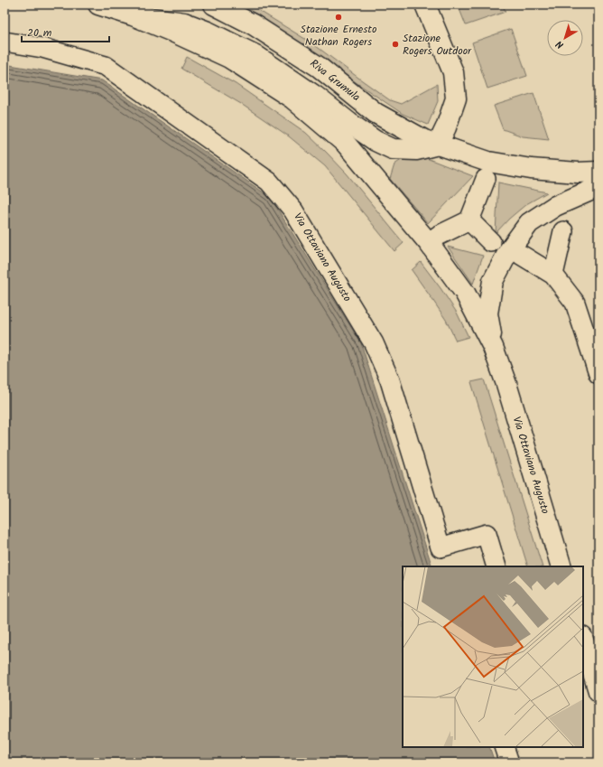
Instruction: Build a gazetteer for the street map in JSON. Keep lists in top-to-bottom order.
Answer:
{
  "streets": {
    "main road": ["Riva Grumula", "Via Ottaviano Augusto"]
  },
  "places": ["Stazione Ernesto Nathan Rogers", "Stazione Rogers Outdoor"],
  "scale_bar": "20 m",
  "north": "bottom left"
}
